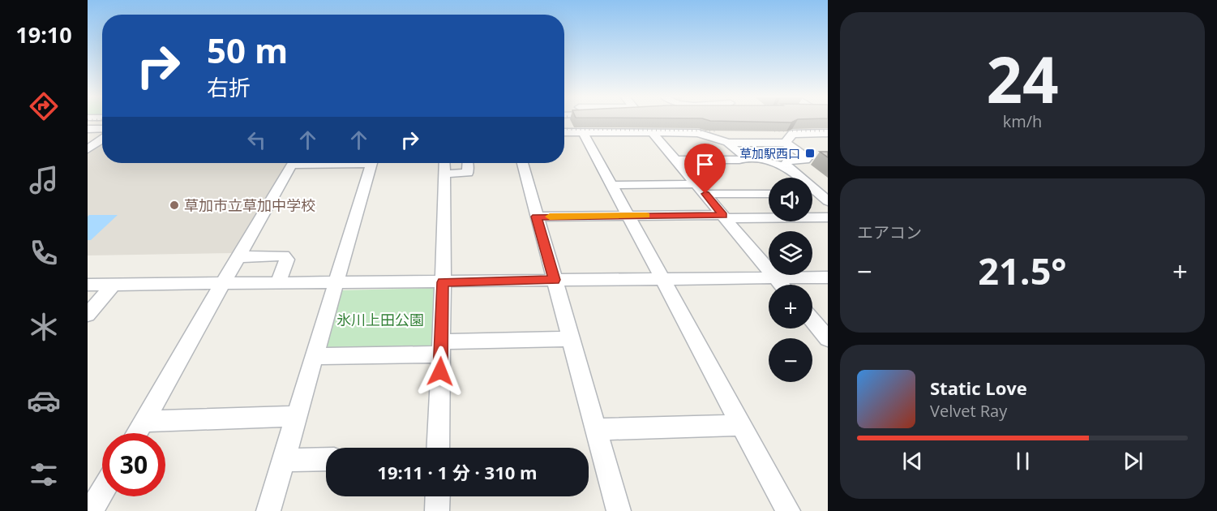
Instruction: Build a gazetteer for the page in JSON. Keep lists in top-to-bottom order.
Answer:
{
  "parks": ["氷川上田公園"],
  "places": {
    "transit": ["草加駅西口"],
    "other": ["草加市立草加中学校"]
  },
  "page": {
    "tabs": "19:10",
    "tile": [
      ["24", "km/h"],
      "エアコン"
    ],
    "turn": ["50 m", "右折"],
    "map_buttons": ["+", "−"],
    "heat": ["−", "21.5°", "+"],
    "song": ["Static Love", "Velvet Ray"],
    "limit": "30",
    "trip": "19:11 · 1 分 · 310 m"
  }
}
